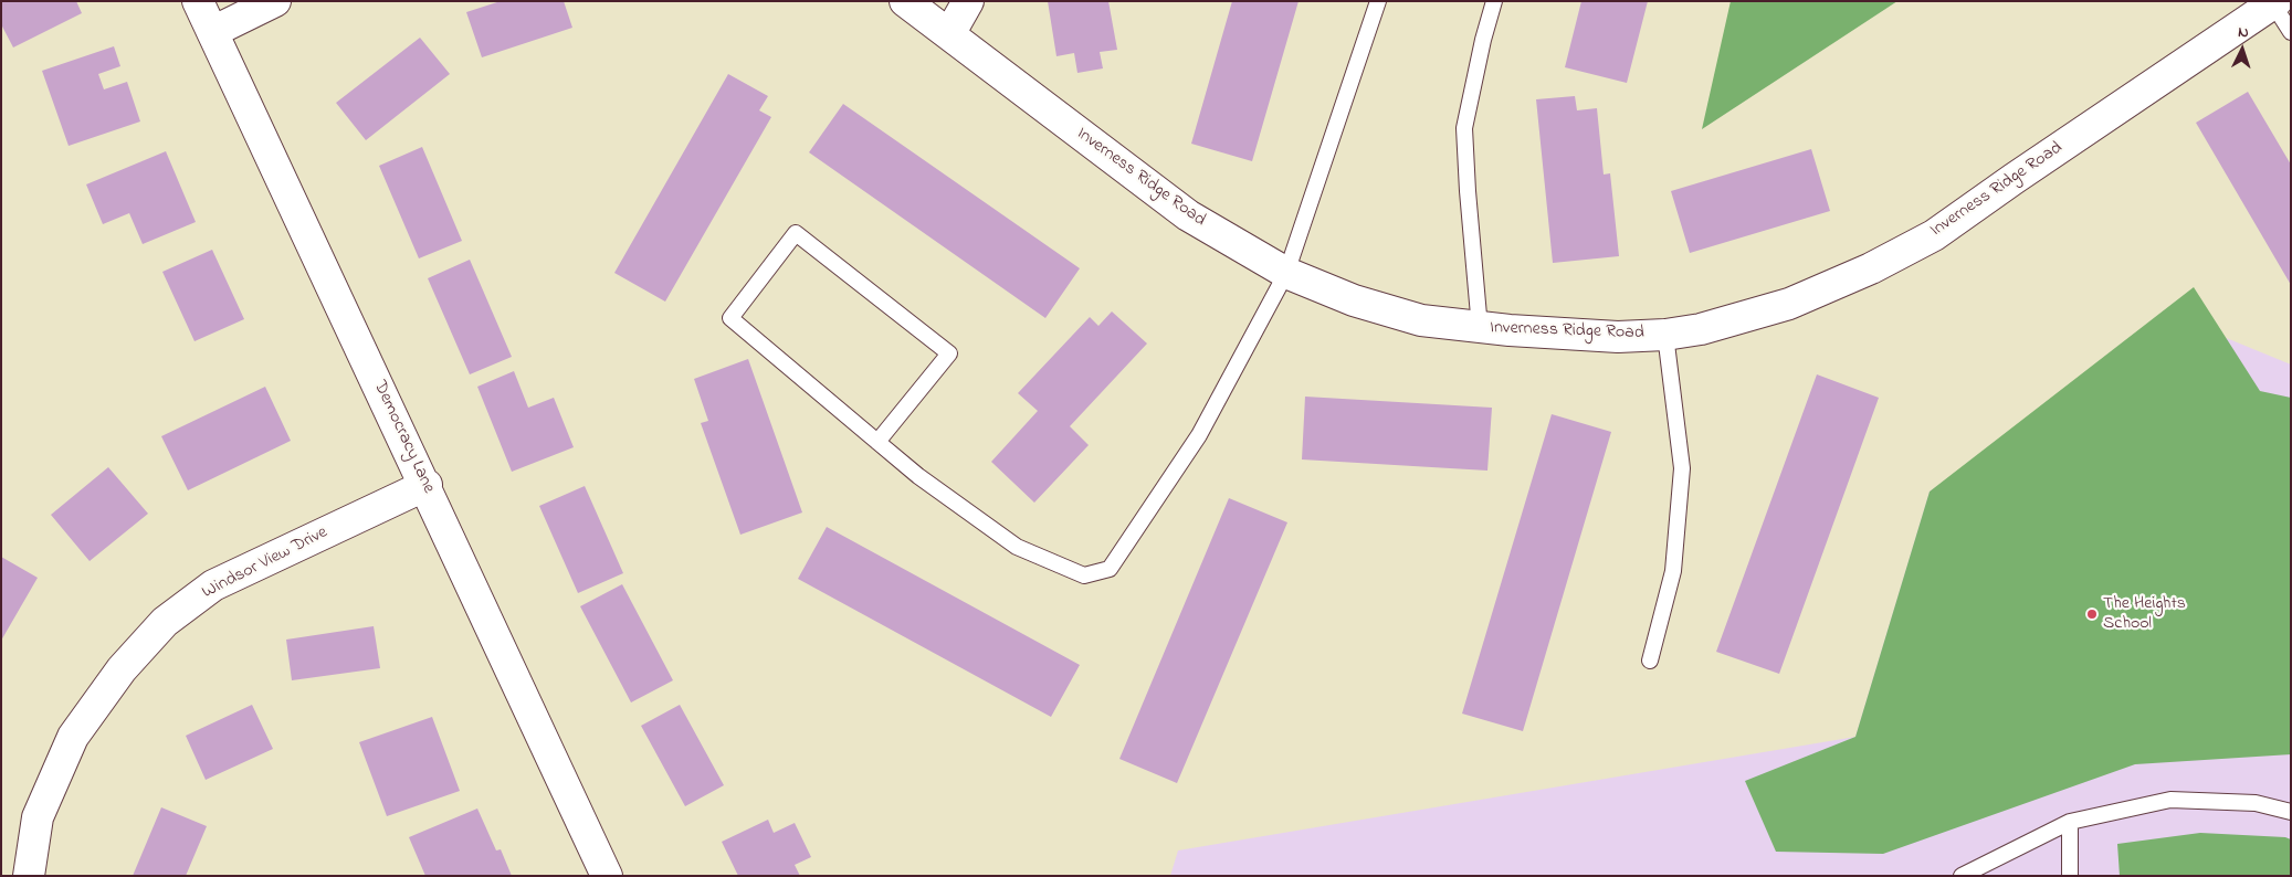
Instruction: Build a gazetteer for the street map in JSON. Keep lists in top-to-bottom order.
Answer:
{
  "streets": {
    "street": ["Inverness Ridge Road", "Democracy Lane", "Windsor View Drive"]
  },
  "crossings": [
    ["Democracy Lane", "Windsor View Drive"]
  ],
  "places": ["The Heights School"],
  "north": "top"
}
